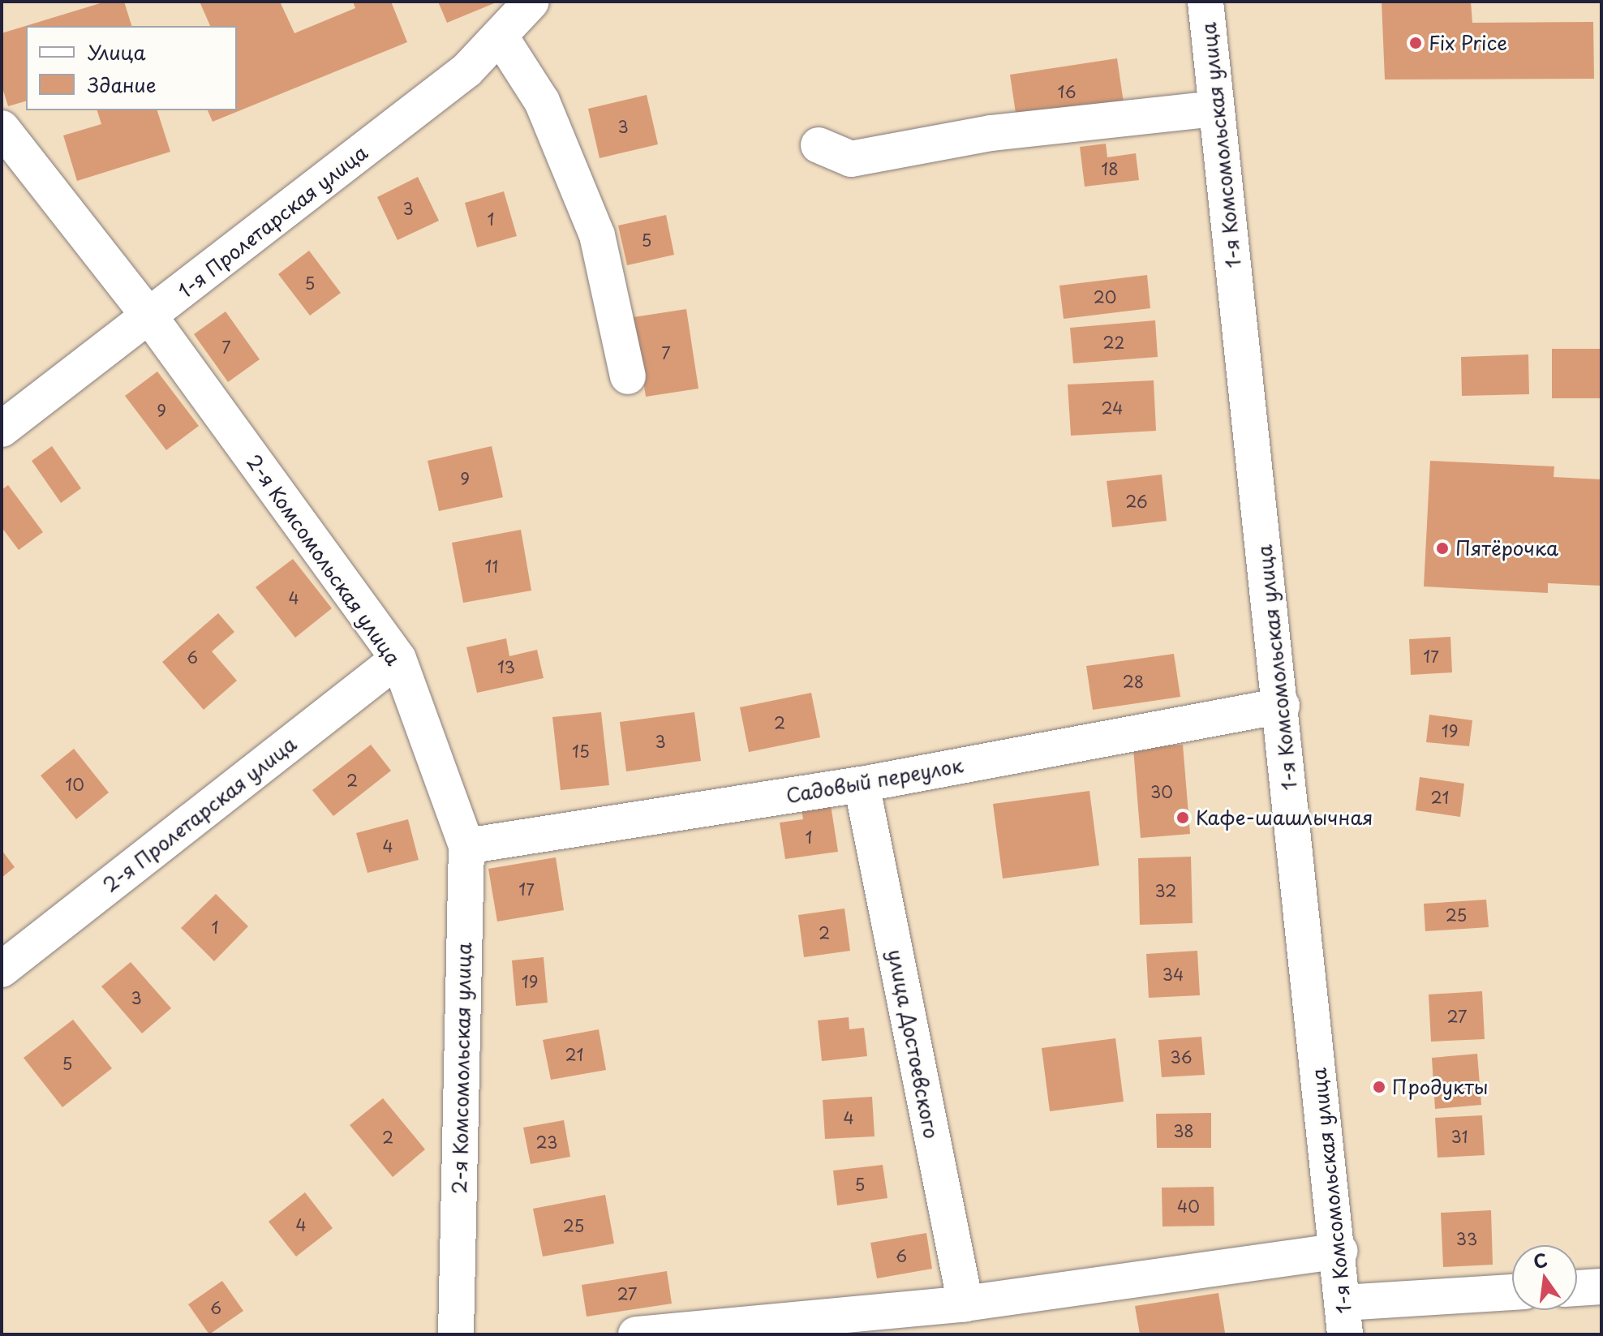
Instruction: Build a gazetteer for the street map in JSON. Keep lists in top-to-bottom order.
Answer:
{
  "streets": {
    "street": [
      "1-я Комсомольская улица",
      "1-я Пролетарская улица",
      "2-я Комсомольская улица",
      "Садовый переулок",
      "2-я Пролетарская улица",
      "улица Достоевского"
    ]
  },
  "crossings": [
    ["1-я Комсомольская улица", "Садовый переулок"],
    ["1-я Пролетарская улица", "2-я Комсомольская улица"],
    ["2-я Комсомольская улица", "Садовый переулок"],
    ["2-я Комсомольская улица", "2-я Пролетарская улица"],
    ["Садовый переулок", "улица Достоевского"]
  ],
  "places": [
    "Fix Price",
    "Пятёрочка",
    "Кафе-шашлычная",
    "Продукты"
  ],
  "house_numbers": [
    "16",
    "3",
    "18",
    "3",
    "1",
    "5",
    "5",
    "20",
    "22",
    "7",
    "7",
    "24",
    "9",
    "9",
    "26",
    "11",
    "4",
    "17",
    "6",
    "13",
    "28",
    "2",
    "19",
    "3",
    "15",
    "2",
    "10",
    "30",
    "21",
    "1",
    "4",
    "17",
    "32",
    "25",
    "1",
    "2",
    "34",
    "19",
    "3",
    "27",
    "21",
    "36",
    "5",
    "4",
    "38",
    "31",
    "2",
    "23",
    "5",
    "40",
    "4",
    "25",
    "33",
    "6",
    "27",
    "6"
  ],
  "legend": ["Улица", "Здание"],
  "north": "top"
}
